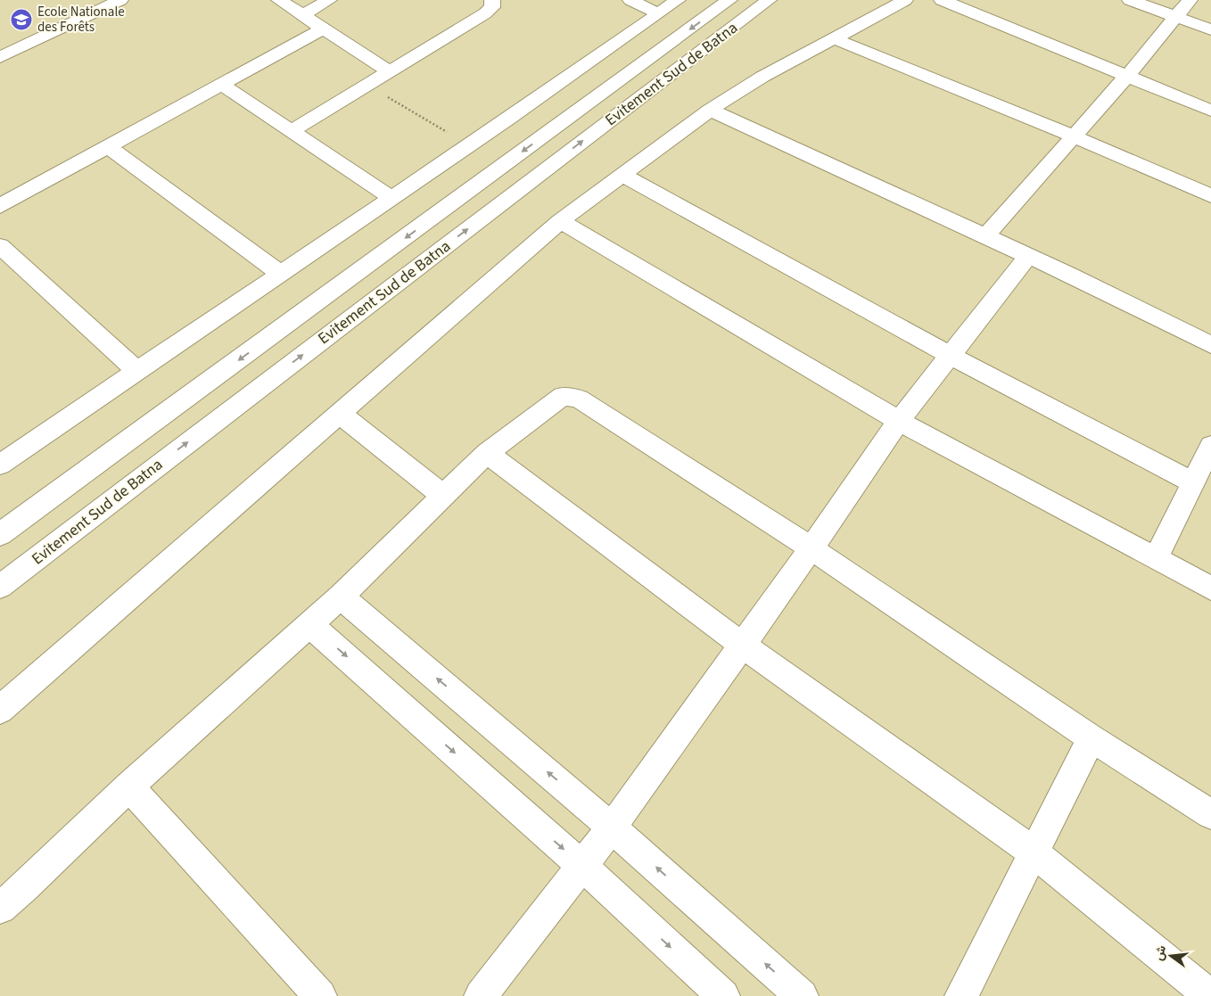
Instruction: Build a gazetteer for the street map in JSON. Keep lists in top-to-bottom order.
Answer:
{
  "streets": {
    "main road": ["Evitement Sud de Batna"]
  },
  "places": {
    "school or university": ["Ecole Nationale des Forêts"]
  },
  "north": "left"
}
